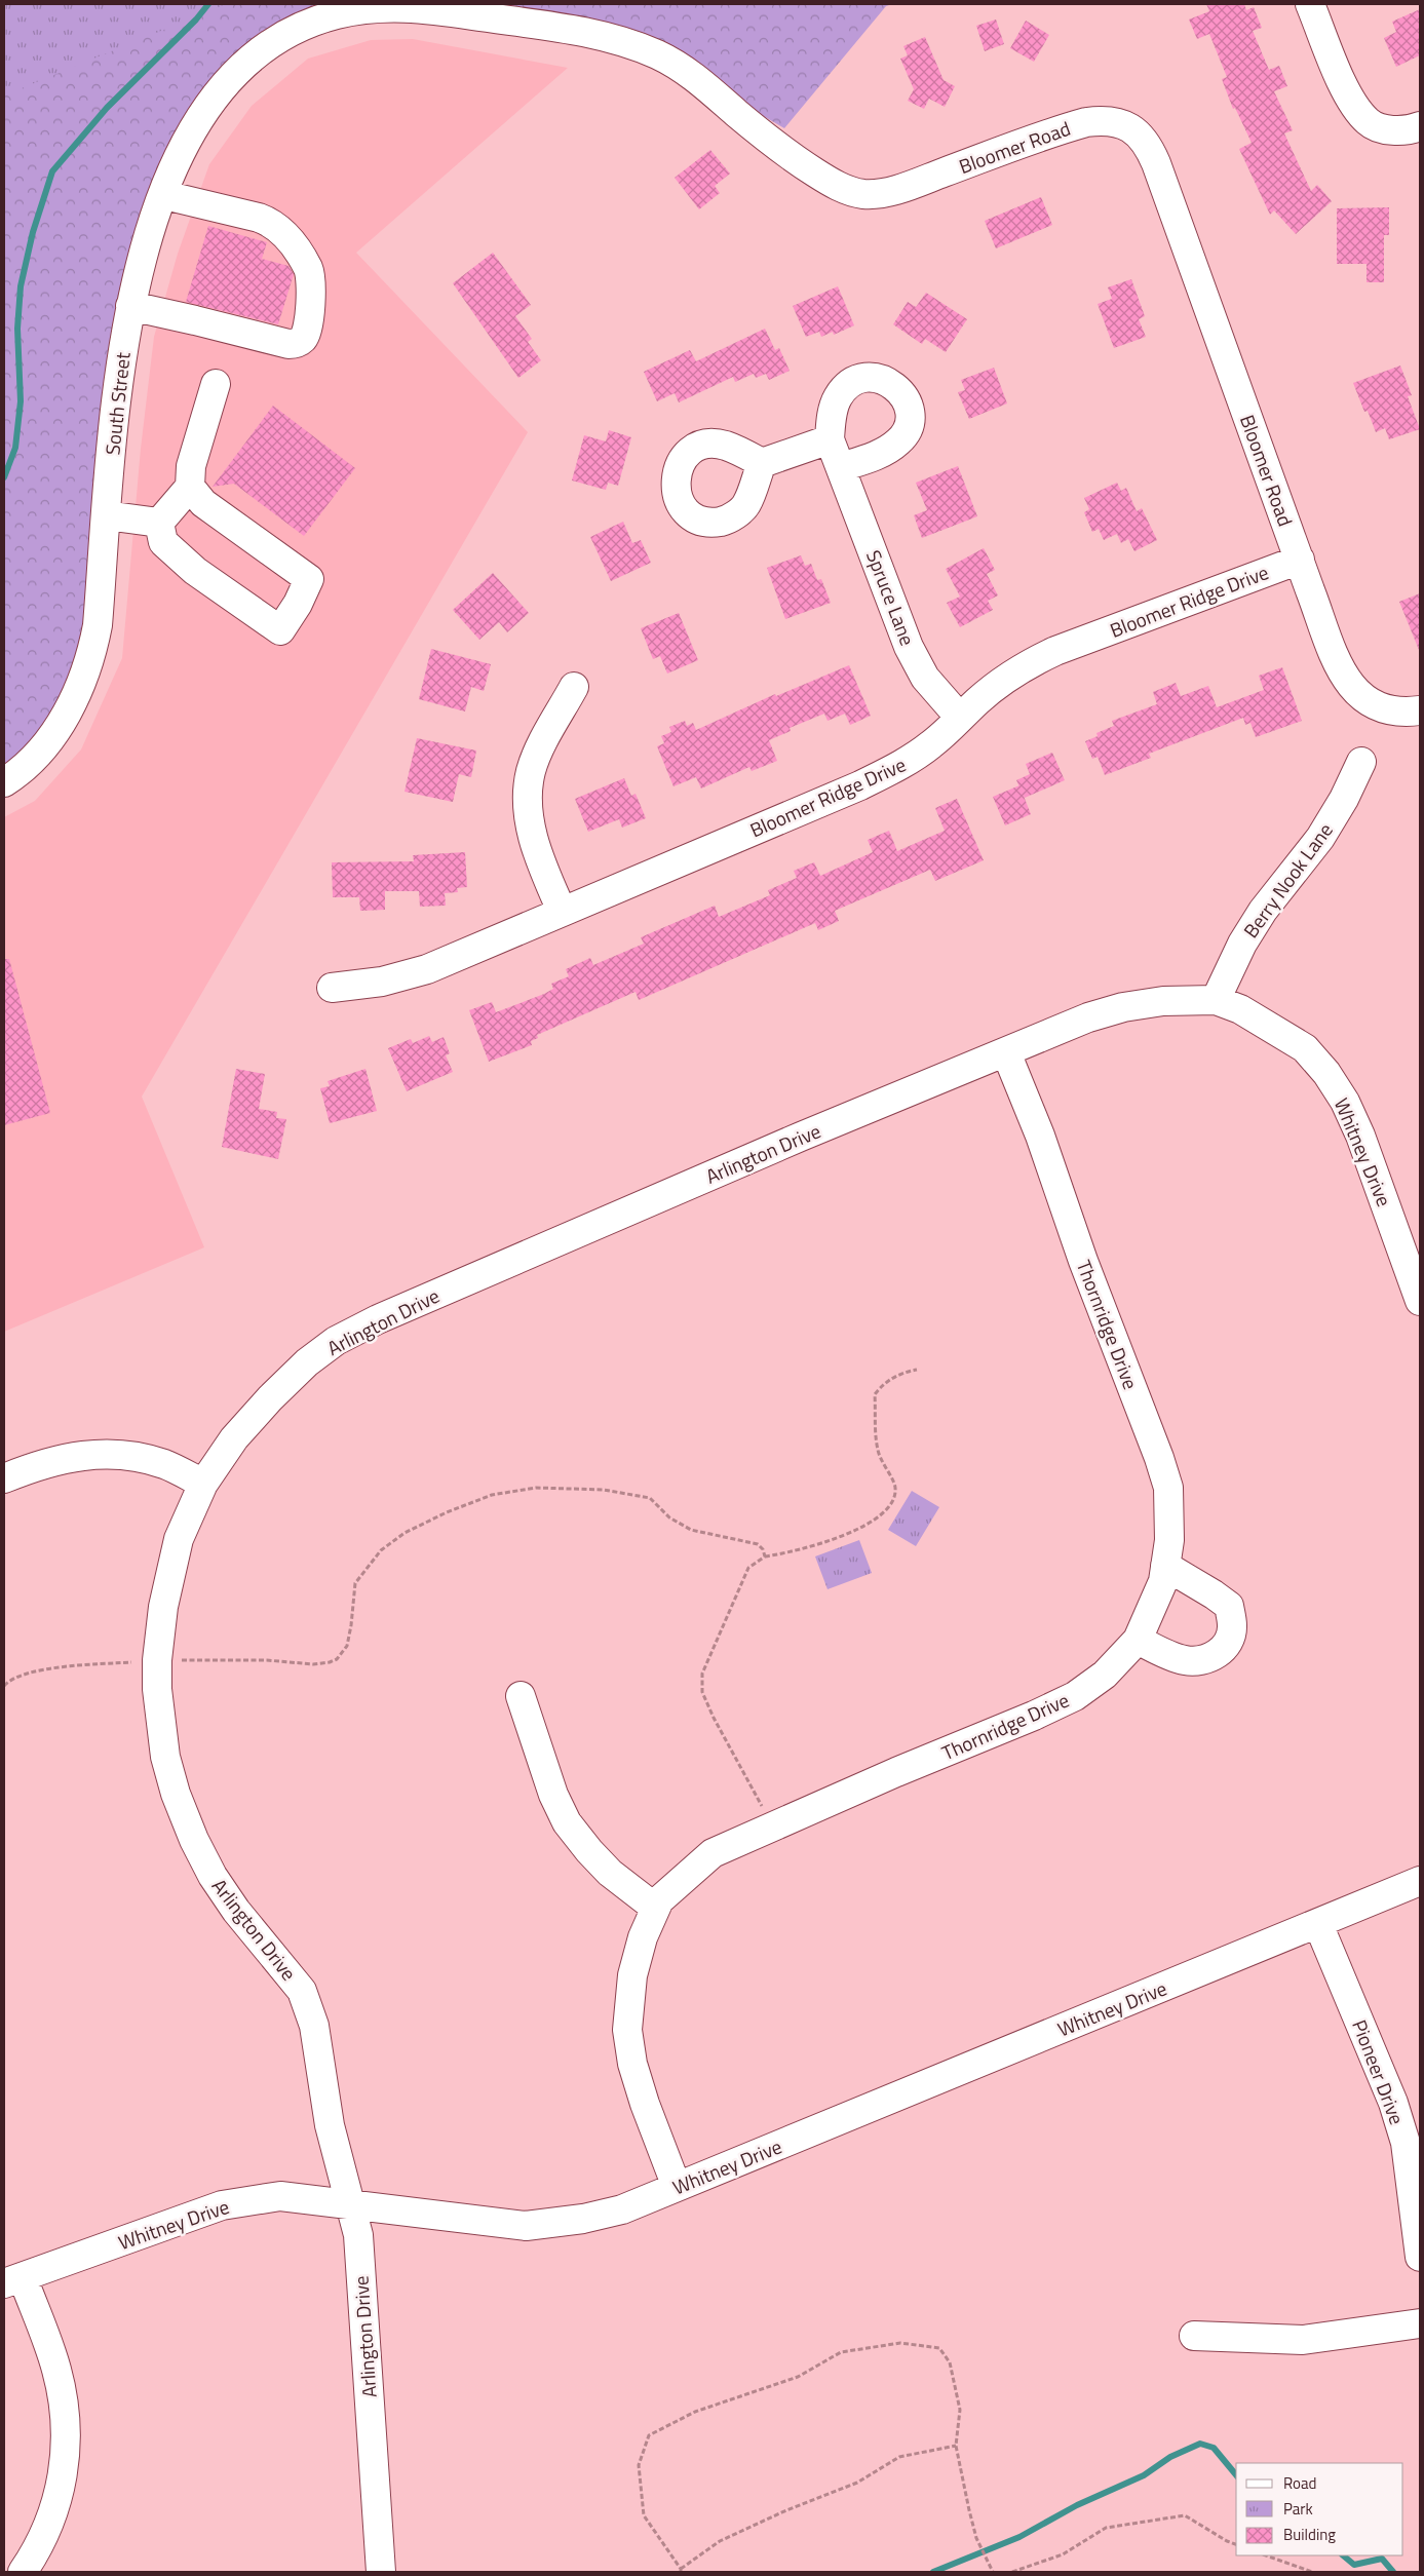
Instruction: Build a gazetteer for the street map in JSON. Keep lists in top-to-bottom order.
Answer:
{
  "streets": {
    "street": [
      "Bloomer Road",
      "South Street",
      "Spruce Lane",
      "Bloomer Ridge Drive",
      "Berry Nook Lane",
      "Whitney Drive",
      "Arlington Drive",
      "Thornridge Drive",
      "Pioneer Drive"
    ]
  },
  "crossings": [
    ["Bloomer Road", "South Street"],
    ["Bloomer Road", "Bloomer Ridge Drive"],
    ["Spruce Lane", "Bloomer Ridge Drive"],
    ["Berry Nook Lane", "Whitney Drive"],
    ["Berry Nook Lane", "Arlington Drive"],
    ["Whitney Drive", "Arlington Drive"],
    ["Whitney Drive", "Thornridge Drive"],
    ["Whitney Drive", "Pioneer Drive"],
    ["Arlington Drive", "Thornridge Drive"]
  ],
  "legend": ["Road", "Park", "Building"]
}
